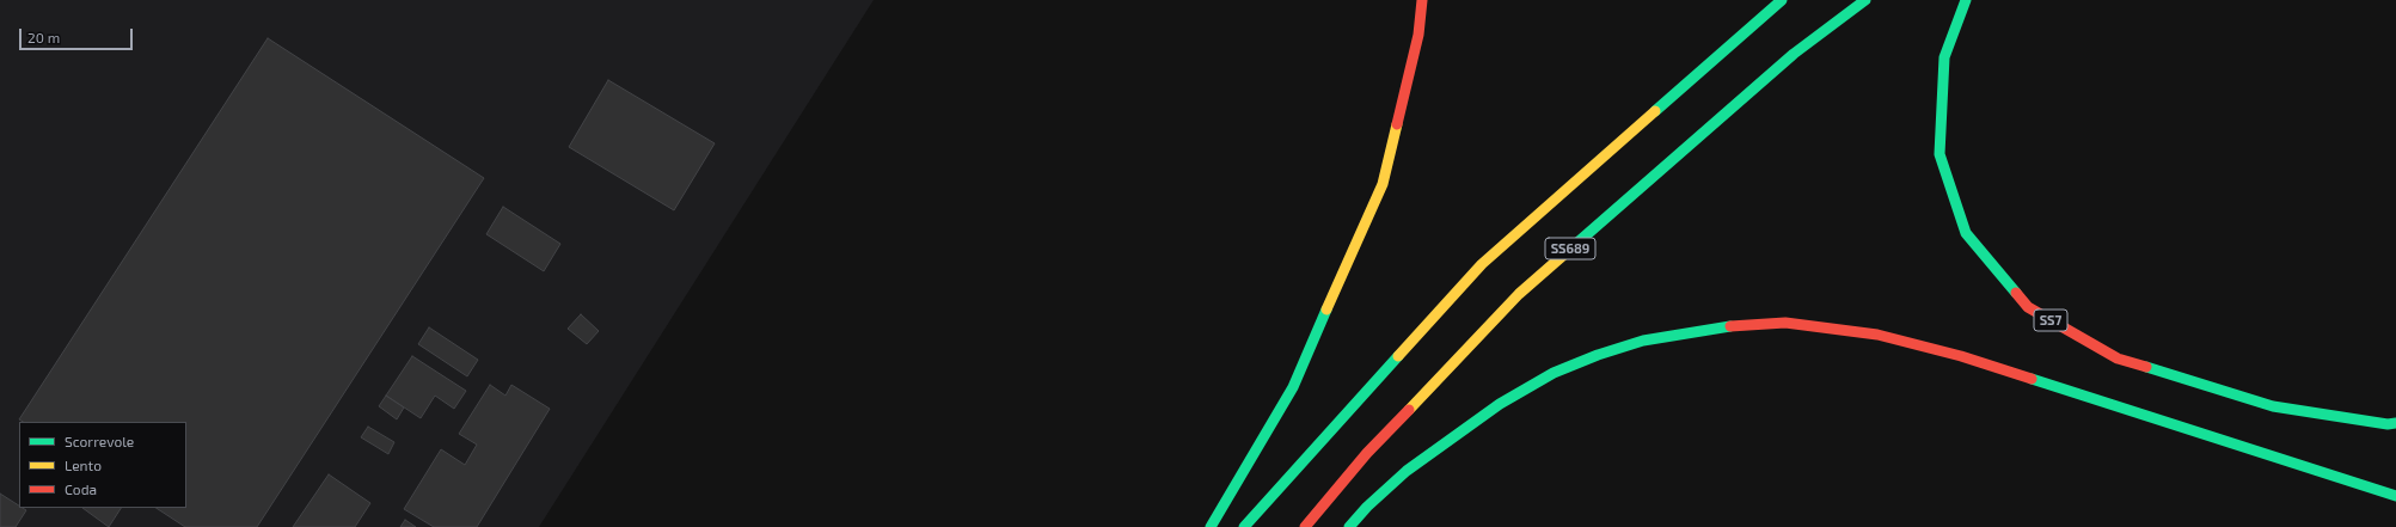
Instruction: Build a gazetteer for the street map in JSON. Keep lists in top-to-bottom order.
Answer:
{
  "streets": {
    "highway": ["SS689", "SS7"]
  },
  "legend": ["Scorrevole", "Lento", "Coda"],
  "scale_bar": "20 m"
}
